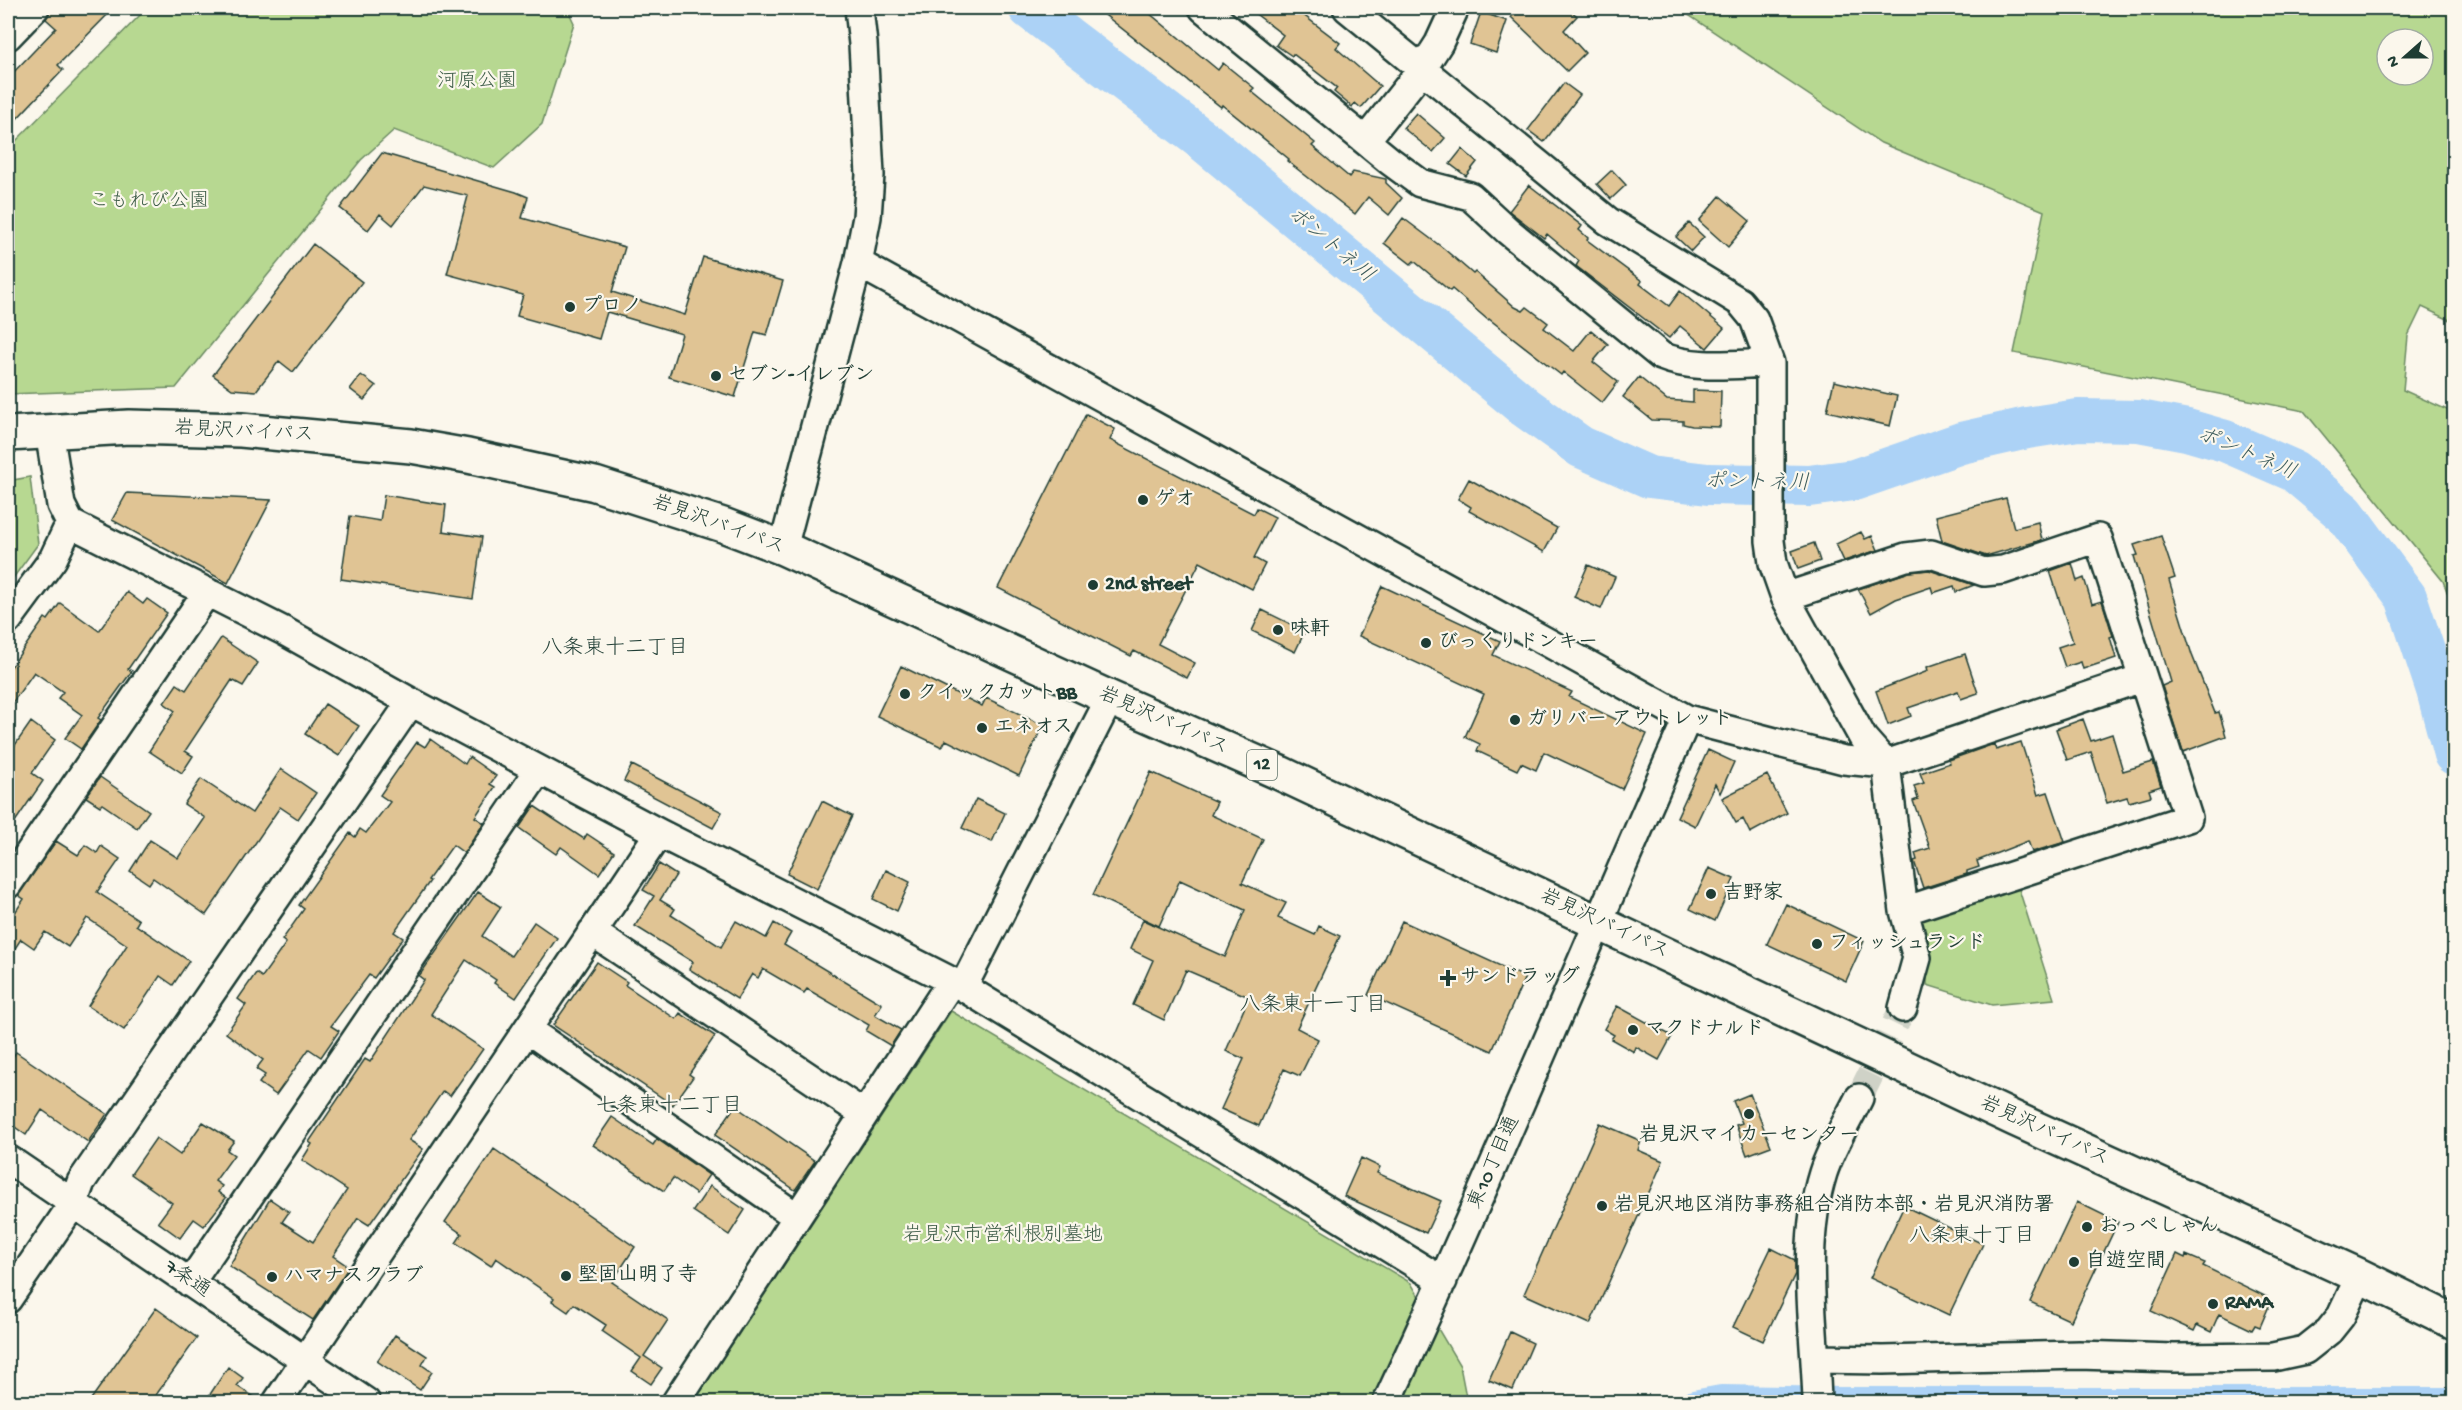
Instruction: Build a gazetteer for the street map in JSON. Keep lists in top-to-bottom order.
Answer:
{
  "streets": {
    "highway": ["岩見沢バイパス", "12"],
    "street": ["東10丁目通", "7条通"]
  },
  "crossings": [
    ["岩見沢バイパス", "東10丁目通"]
  ],
  "districts": [
    "八条東十二丁目",
    "八条東十一丁目",
    "七条東十二丁目",
    "八条東十丁目"
  ],
  "water": ["ポントネ川"],
  "parks": ["河原公園", "こもれび公園", "岩見沢市営利根別墓地"],
  "places": {
    "other": [
      "プロノ",
      "セブン-イレブン",
      "ゲオ",
      "2nd street",
      "味軒",
      "びっくりドンキー",
      "クイックカットBB",
      "ガリバー アウトレット",
      "エネオス",
      "吉野家",
      "フィッシュランド",
      "マクドナルド",
      "岩見沢マイカーセンター",
      "岩見沢地区消防事務組合消防本部・岩見沢消防署",
      "おっぺしゃん",
      "自遊空間",
      "堅固山明了寺",
      "ハマナスクラブ",
      "RAMA"
    ],
    "health": ["サンドラッグ"]
  },
  "north": "left"
}
